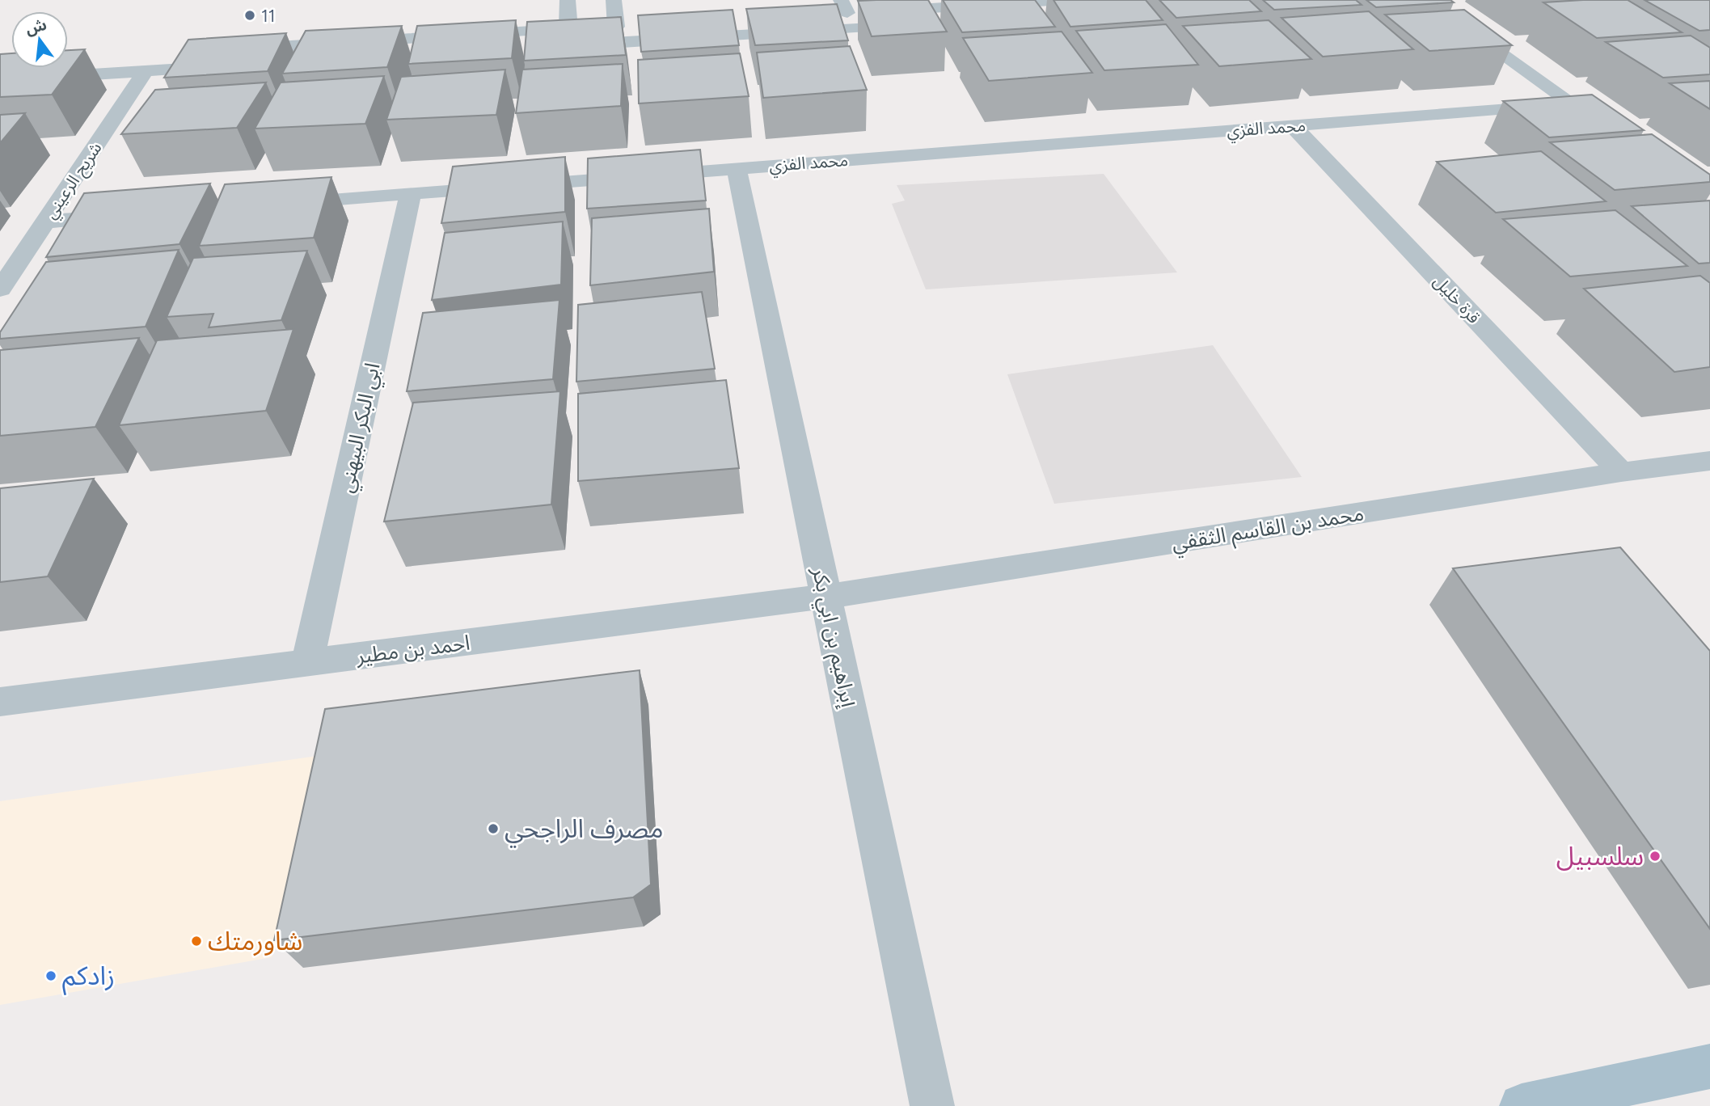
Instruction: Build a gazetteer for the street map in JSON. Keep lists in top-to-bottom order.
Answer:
{
  "streets": {
    "street": [
      "محمد الفزي",
      "شريح الرعيني",
      "قرة خليل",
      "ابي البكر البيهني",
      "محمد بن القاسم الثقفي",
      "إبراهيم بن ابي بكر",
      "احمد بن مطير"
    ]
  },
  "crossings": [
    ["محمد الفزي", "قرة خليل"],
    ["محمد الفزي", "ابي البكر البيهني"],
    ["محمد الفزي", "إبراهيم بن ابي بكر"],
    ["قرة خليل", "محمد بن القاسم الثقفي"],
    ["ابي البكر البيهني", "احمد بن مطير"],
    ["محمد بن القاسم الثقفي", "إبراهيم بن ابي بكر"],
    ["محمد بن القاسم الثقفي", "احمد بن مطير"],
    ["إبراهيم بن ابي بكر", "احمد بن مطير"]
  ],
  "places": [
    "11",
    "مصرف الراجحي",
    "سلسبيل",
    "شاورمتك",
    "زادكم"
  ],
  "north": "top"
}
